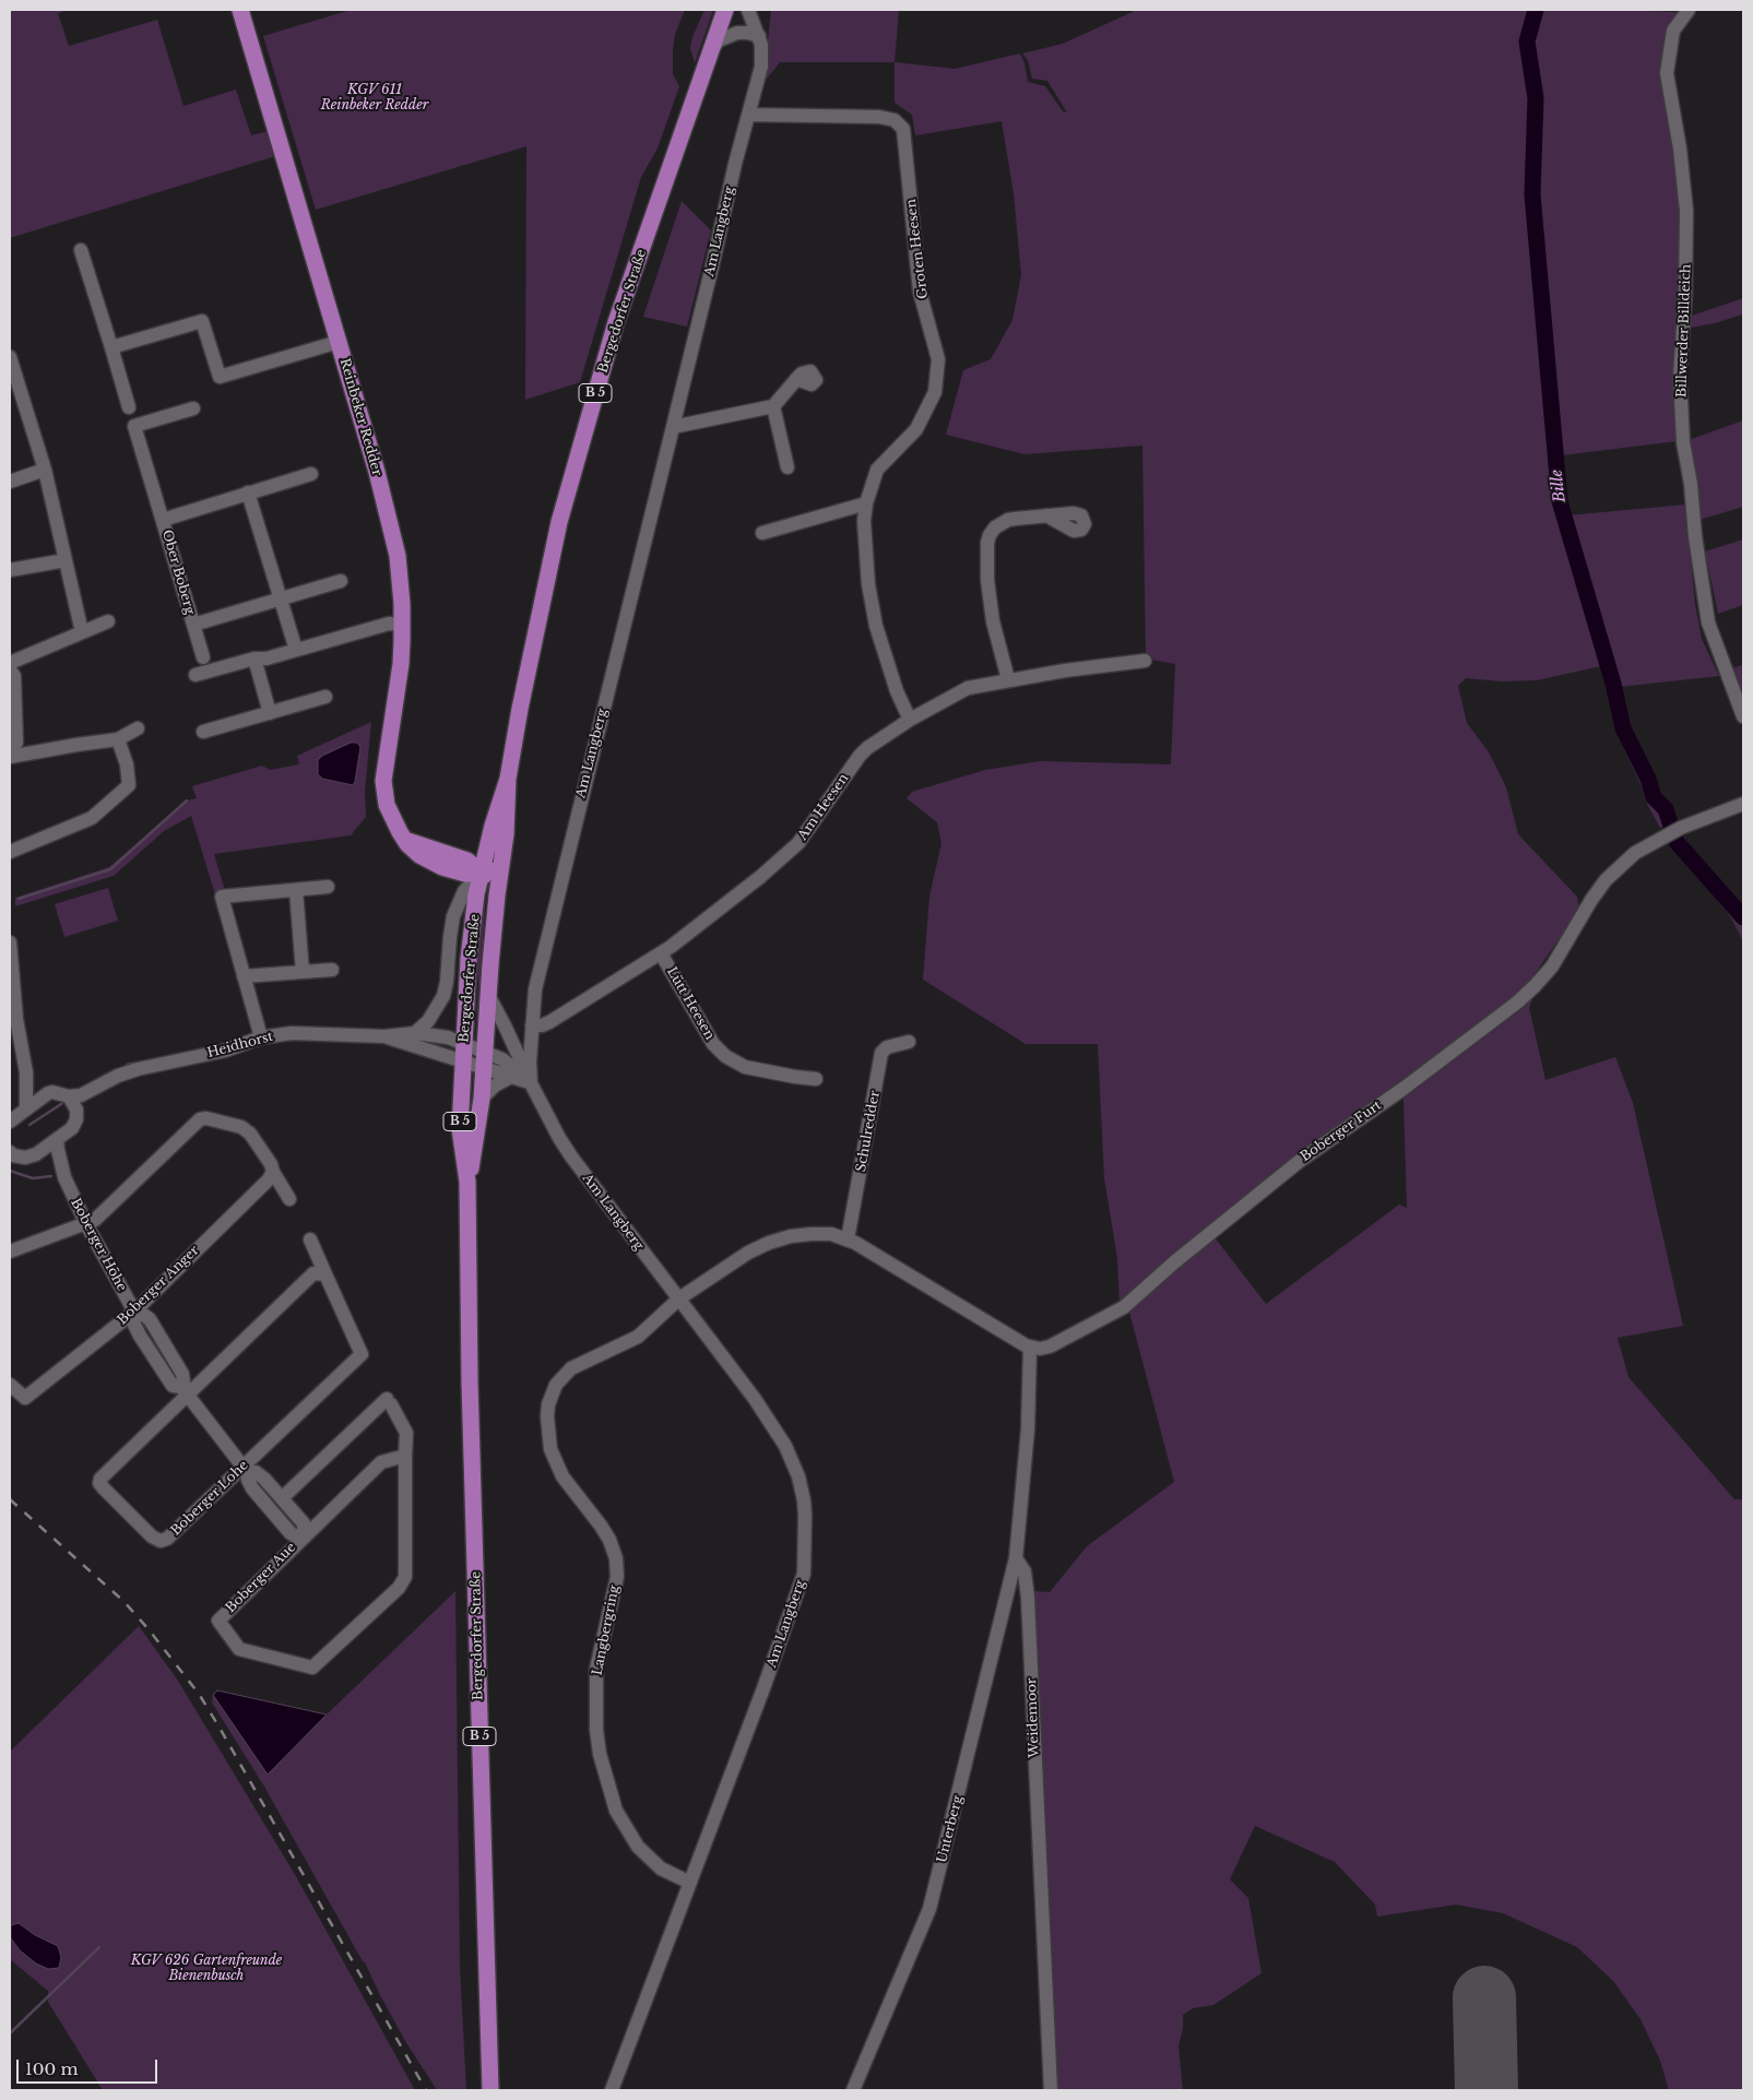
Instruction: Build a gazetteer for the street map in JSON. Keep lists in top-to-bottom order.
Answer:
{
  "streets": {
    "main road": ["Bergedorfer Straße", "B 5", "Reinbeker Redder"],
    "street": [
      "Am Langberg",
      "Groten Heesen",
      "Billwerder Billdeich",
      "Ober Boberg",
      "Am Heesen",
      "Lütt Heesen",
      "Heidhorst",
      "Schulredder",
      "Boberger Furt",
      "Boberger Höhe",
      "Boberger Anger",
      "Boberger Lohe",
      "Boberger Aue",
      "Langbergring",
      "Weidemoor",
      "Unterberg"
    ]
  },
  "crossings": [
    ["Am Langberg", "Groten Heesen"],
    ["Am Langberg", "Bergedorfer Straße"],
    ["Am Langberg", "Am Heesen"],
    ["Am Langberg", "Heidhorst"],
    ["Am Langberg", "Langbergring"],
    ["Groten Heesen", "Am Heesen"],
    ["Bergedorfer Straße", "Reinbeker Redder"],
    ["Bergedorfer Straße", "Heidhorst"],
    ["Am Heesen", "Lütt Heesen"],
    ["Heidhorst", "Boberger Höhe"],
    ["Boberger Furt", "Weidemoor"],
    ["Boberger Höhe", "Boberger Anger"],
    ["Boberger Höhe", "Boberger Lohe"],
    ["Boberger Höhe", "Boberger Aue"],
    ["Weidemoor", "Unterberg"]
  ],
  "water": ["Bille"],
  "parks": ["KGV 611 Reinbeker Redder", "KGV 626 Gartenfreunde Bienenbusch"],
  "scale_bar": "100 m"
}
